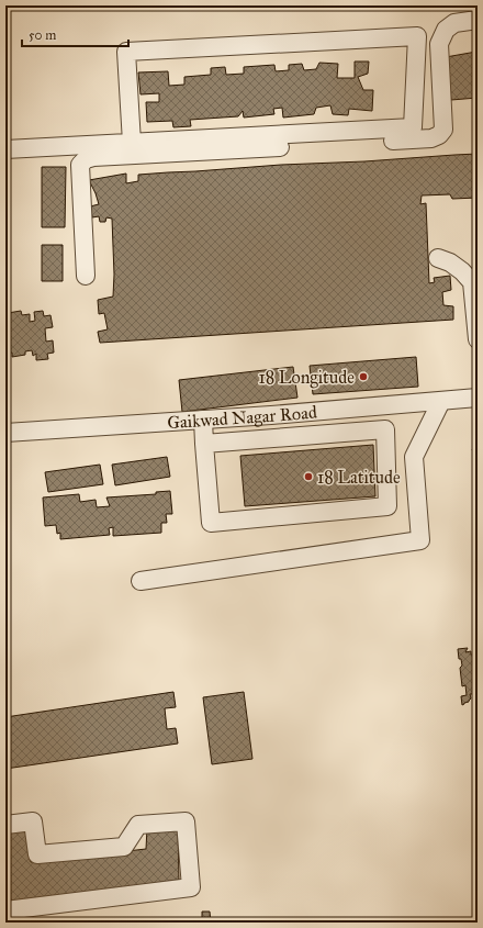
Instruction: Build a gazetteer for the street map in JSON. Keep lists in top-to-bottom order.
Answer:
{
  "streets": {
    "street": ["Gaikwad Nagar Road"]
  },
  "places": ["18 Longitude", "18 Latitude"],
  "scale_bar": "50 m"
}
